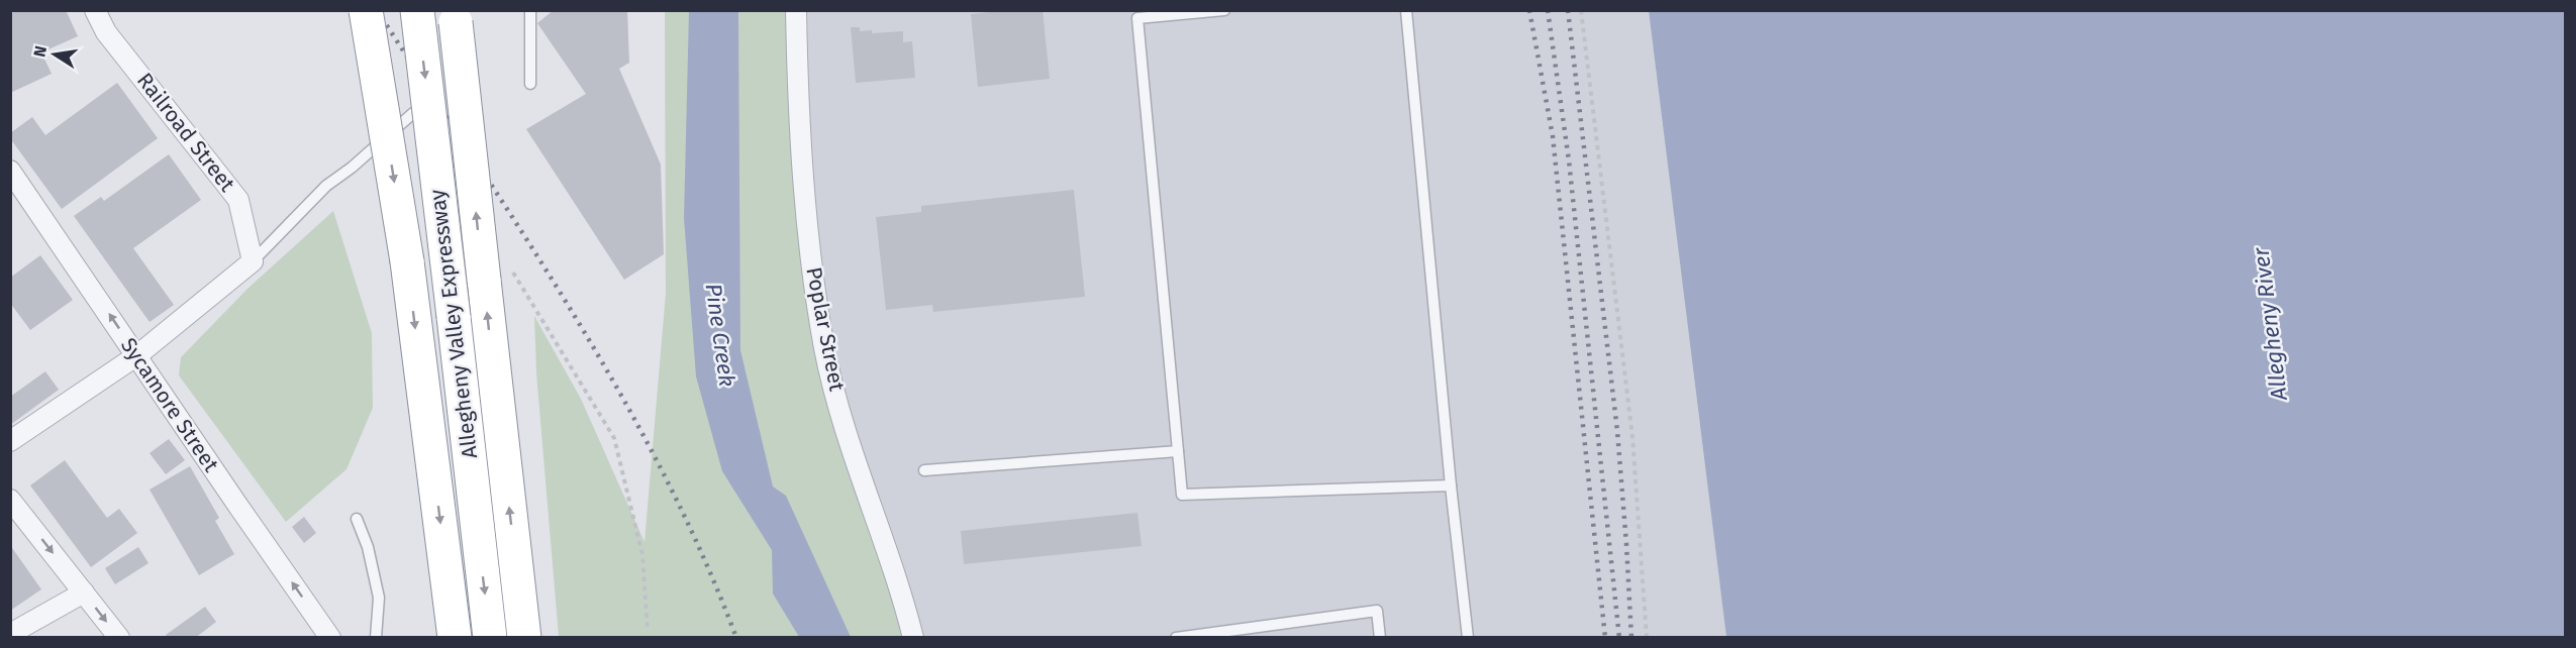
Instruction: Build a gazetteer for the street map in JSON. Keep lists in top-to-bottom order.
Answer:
{
  "streets": {
    "highway": ["Allegheny Valley Expressway"],
    "street": ["Railroad Street", "Poplar Street", "Sycamore Street"]
  },
  "one_way": ["Sycamore Street"],
  "water": ["Allegheny River", "Pine Creek"],
  "north": "left"
}
